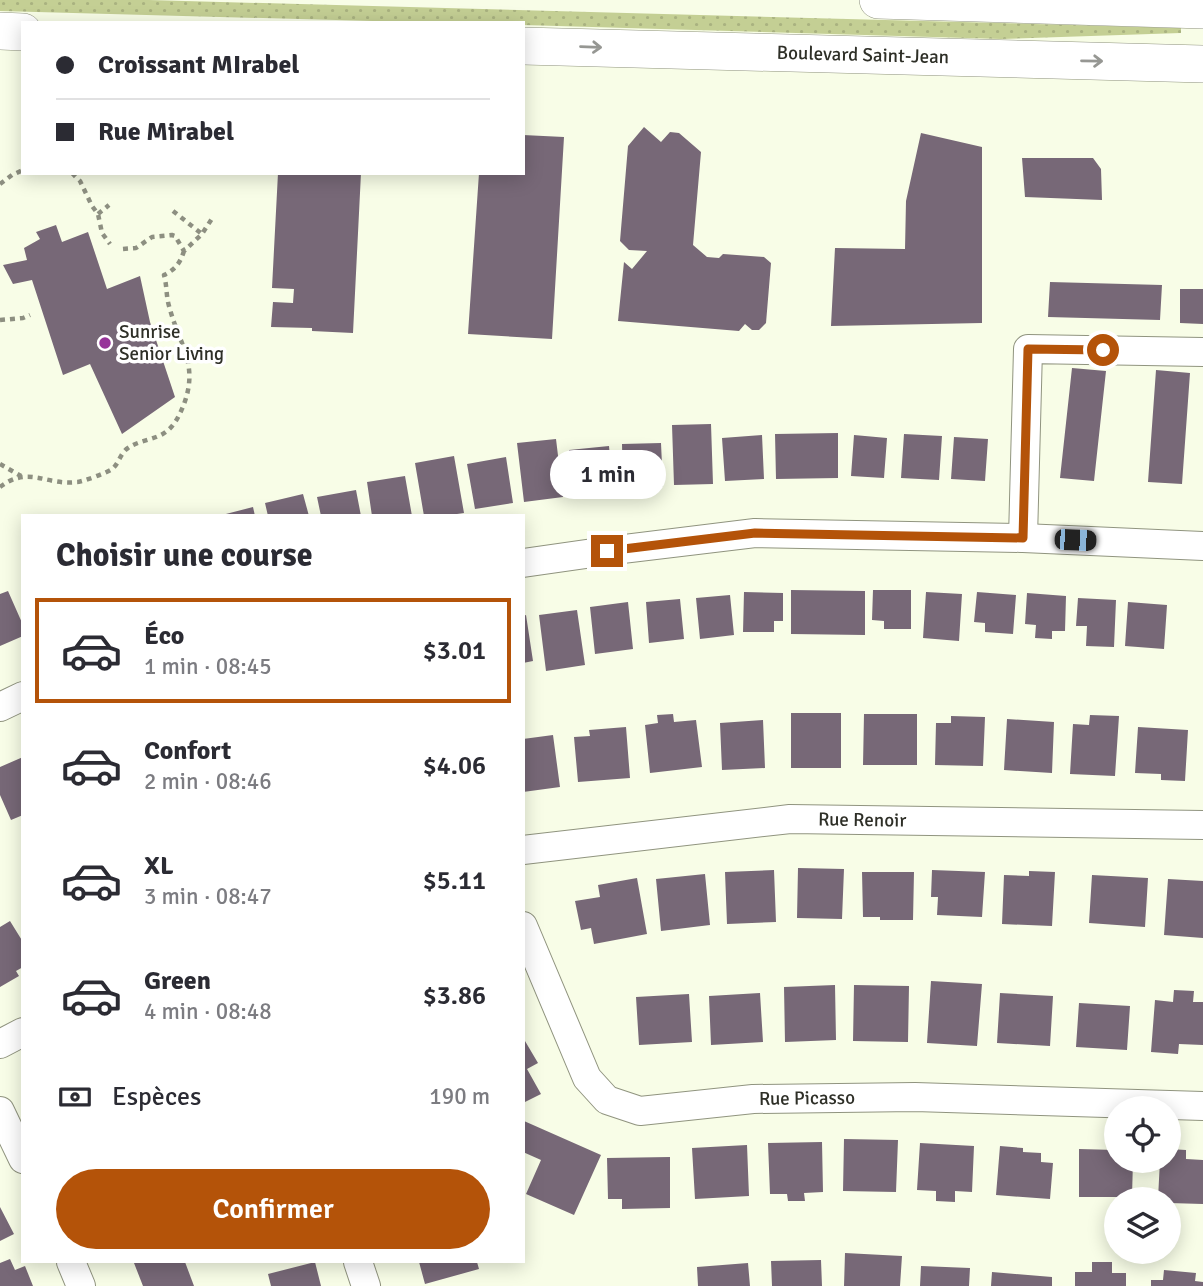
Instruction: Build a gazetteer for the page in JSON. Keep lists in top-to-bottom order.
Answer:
{
  "streets": {
    "main road": ["Boulevard Saint-Jean"],
    "street": ["Rue Renoir", "Rue Picasso"]
  },
  "places": ["Sunrise Senior Living"],
  "page": {
    "banner": ["Croissant MIrabel", "Rue Mirabel"],
    "bubble": "1 min",
    "heading": "Choisir une course",
    "list": [
      {
        "name": "Éco",
        "note": "1 min · 08:45",
        "value": "$3.01"
      },
      {
        "name": "Confort",
        "note": "2 min · 08:46",
        "value": "$4.06"
      },
      {
        "name": "XL",
        "note": "3 min · 08:47",
        "value": "$5.11"
      },
      {
        "name": "Green",
        "note": "4 min · 08:48",
        "value": "$3.86"
      }
    ],
    "pay": ["Espèces", "190 m"],
    "buttons": "Confirmer"
  }
}
